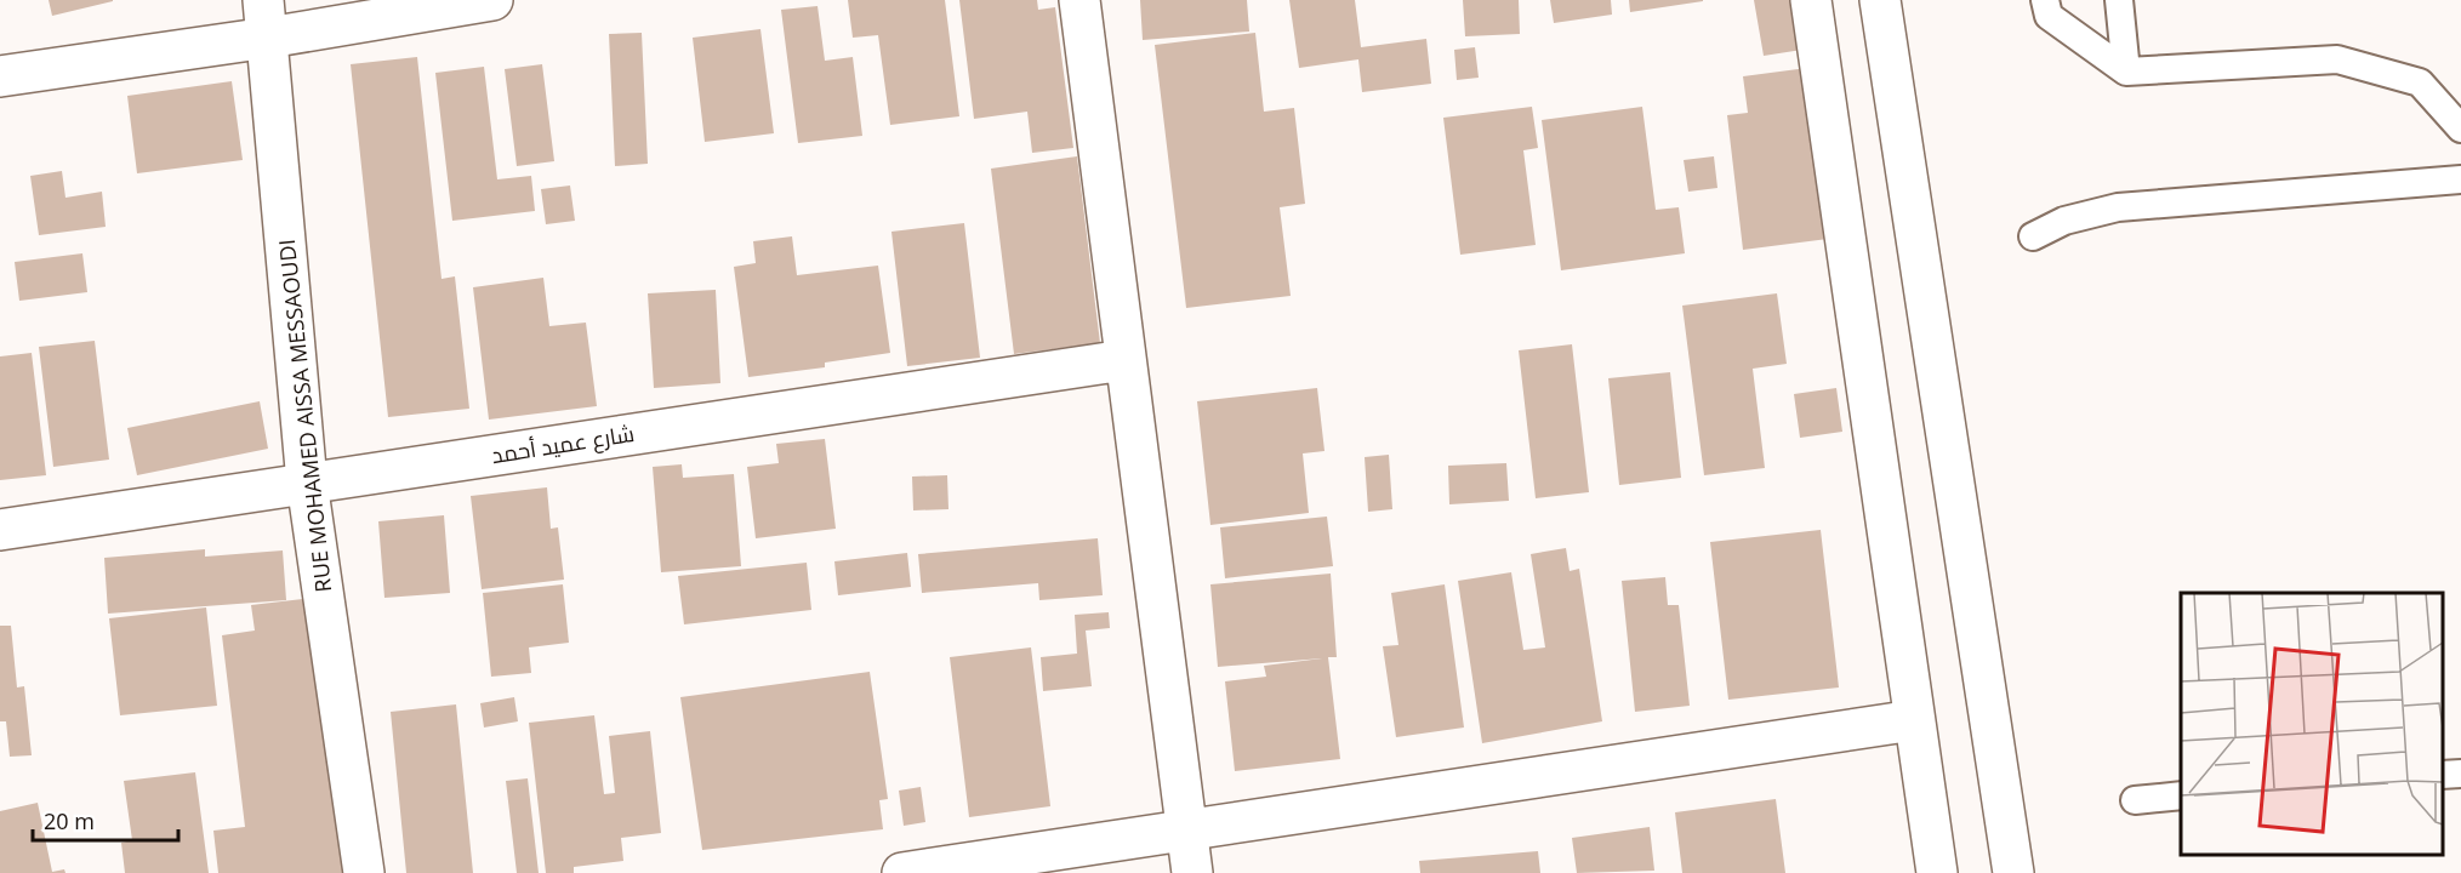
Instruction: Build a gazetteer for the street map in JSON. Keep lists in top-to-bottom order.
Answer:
{
  "streets": {
    "street": ["RUE MOHAMED AISSA MESSAOUDI", "شارع عميد أحمد"]
  },
  "crossings": [
    ["RUE MOHAMED AISSA MESSAOUDI", "شارع عميد أحمد"]
  ],
  "scale_bar": "20 m"
}
